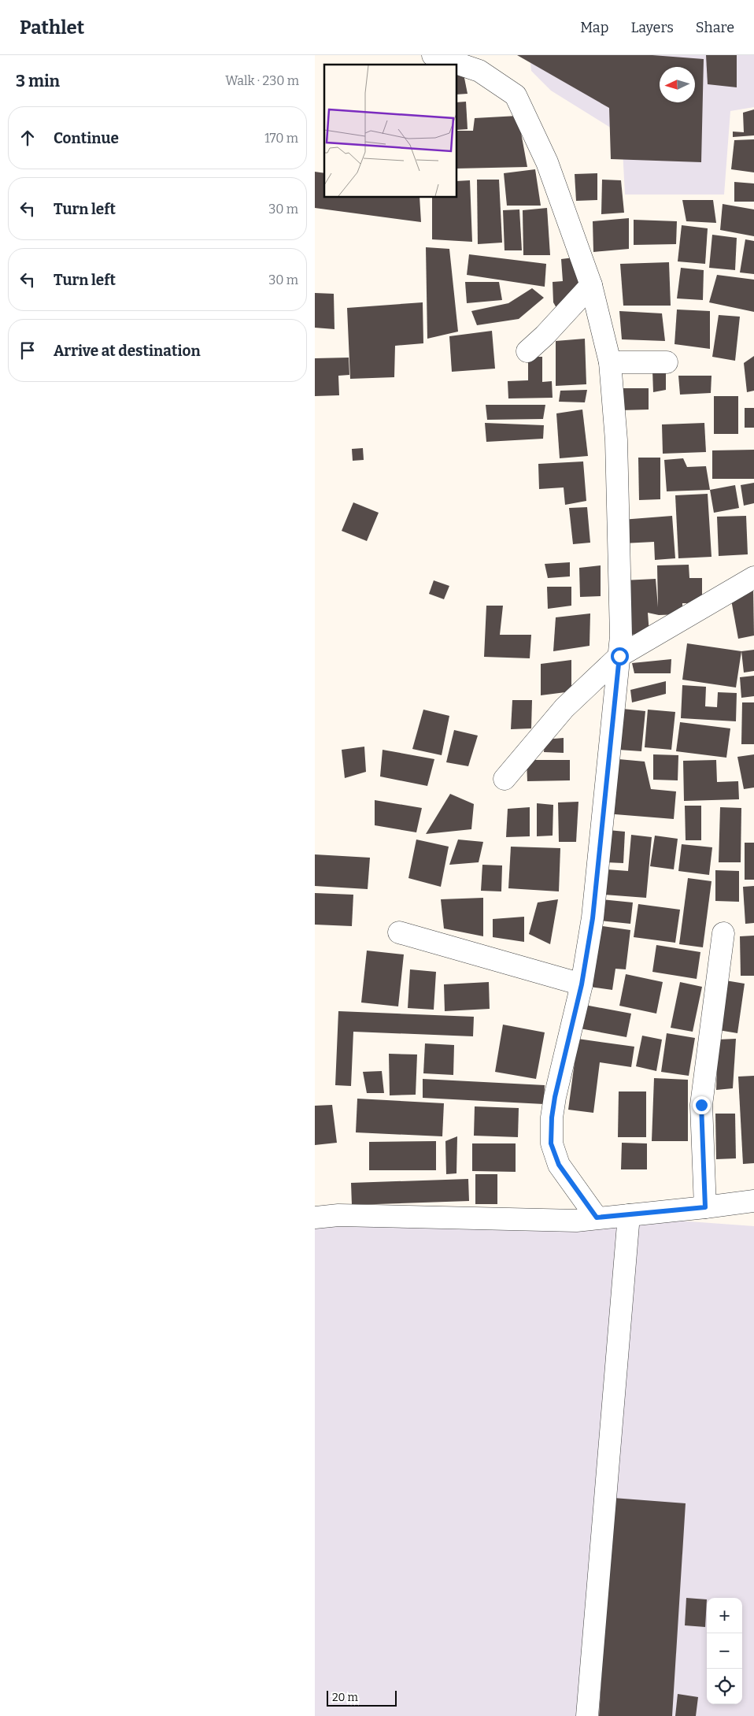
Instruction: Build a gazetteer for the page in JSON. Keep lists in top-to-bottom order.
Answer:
{
  "scale_bar": "20 m",
  "north": "left",
  "page": {
    "header": "Pathlet",
    "nav": ["Map", "Layers", "Share"],
    "heading": ["3 min", "Walk · 230 m"],
    "list": [
      ["Continue", "170 m"],
      ["Turn left", "30 m"],
      ["Turn left", "30 m"],
      "Arrive at destination"
    ],
    "map_buttons": ["+", "−"],
    "scale": "20 m"
  }
}
